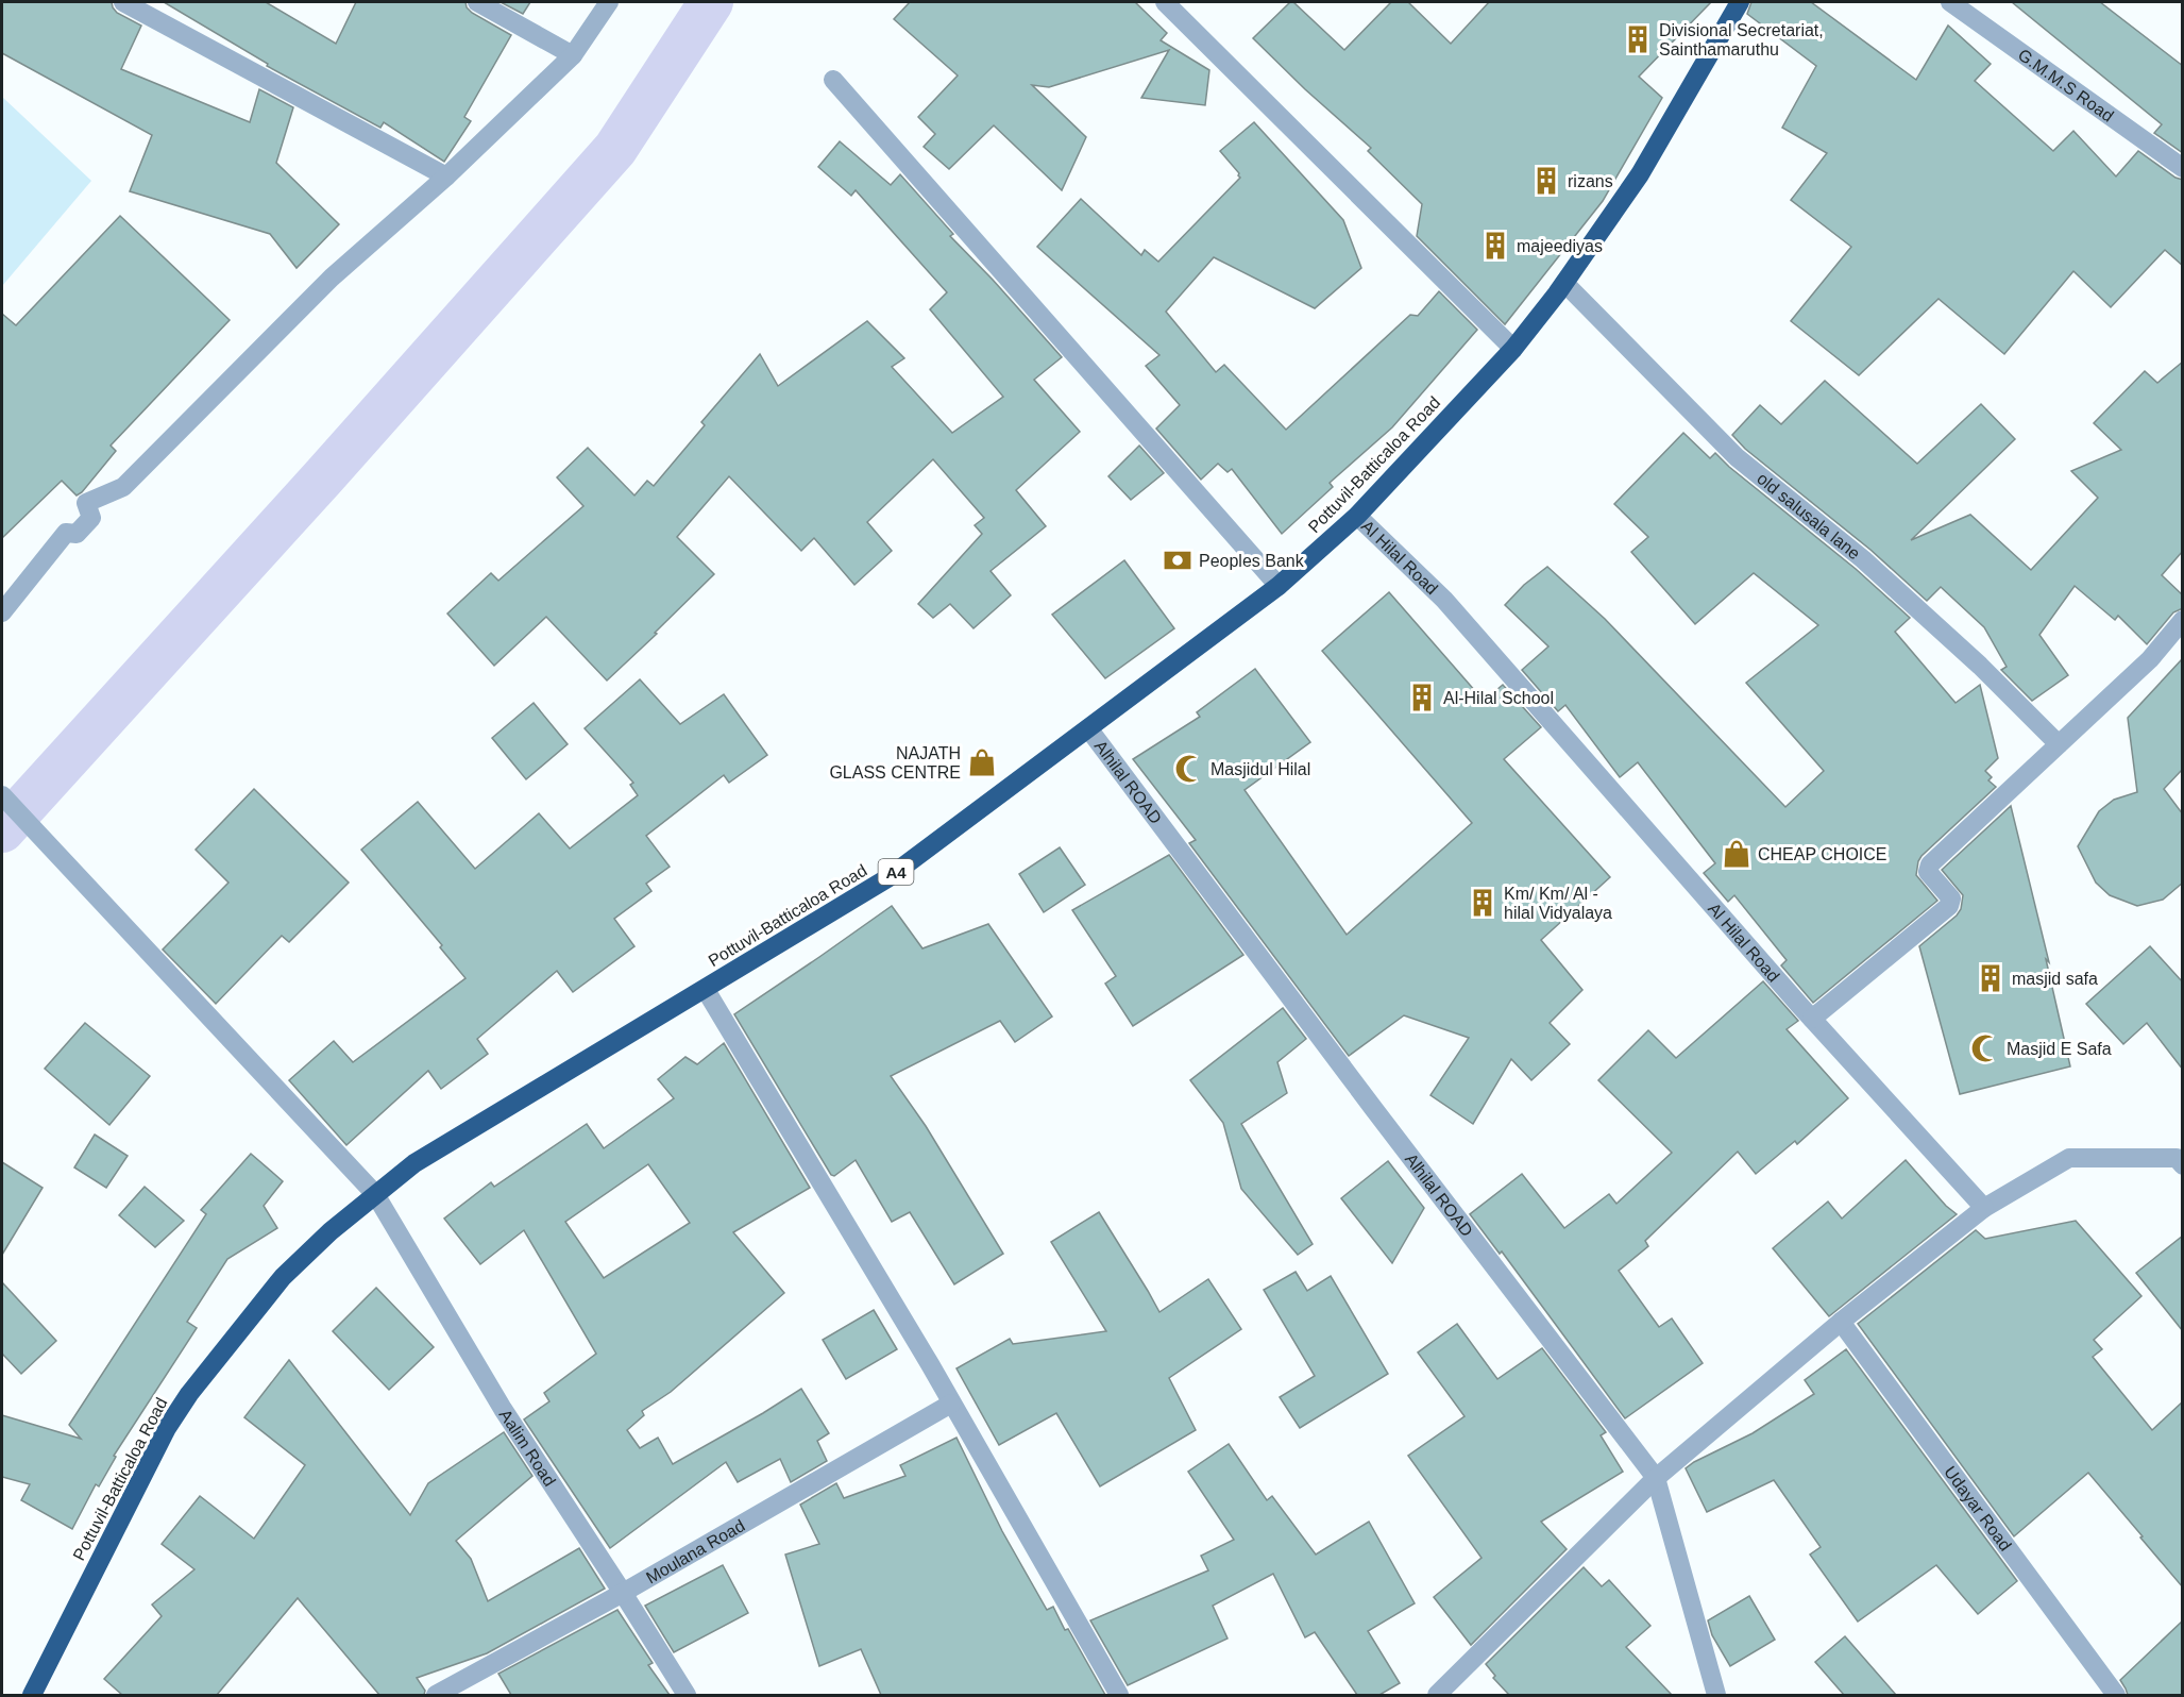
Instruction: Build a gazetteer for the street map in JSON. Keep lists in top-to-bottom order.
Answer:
{
  "streets": {
    "highway": ["Pottuvil-Batticaloa Road", "A4"],
    "street": [
      "G.M.M.S Road",
      "old salusala lane",
      "Al Hilal Road",
      "Alhilal ROAD",
      "Aalim Road",
      "Udayar Road",
      "Moulana Road"
    ]
  },
  "crossings": [
    ["Pottuvil-Batticaloa Road", "old salusala lane"],
    ["Pottuvil-Batticaloa Road", "Al Hilal Road"],
    ["Pottuvil-Batticaloa Road", "Alhilal ROAD"],
    ["Pottuvil-Batticaloa Road", "Aalim Road"],
    ["Aalim Road", "Moulana Road"]
  ],
  "places": {
    "building": [
      "Divisional Secretariat, Sainthamaruthu",
      "rizans",
      "majeediyas",
      "Al-Hilal School",
      "Km/ Km/ Al - hilal Vidyalaya",
      "masjid safa"
    ],
    "bank": ["Peoples Bank"],
    "shop": ["NAJATH GLASS CENTRE", "CHEAP CHOICE"],
    "mosque": ["Masjidul Hilal", "Masjid E Safa"]
  }
}
